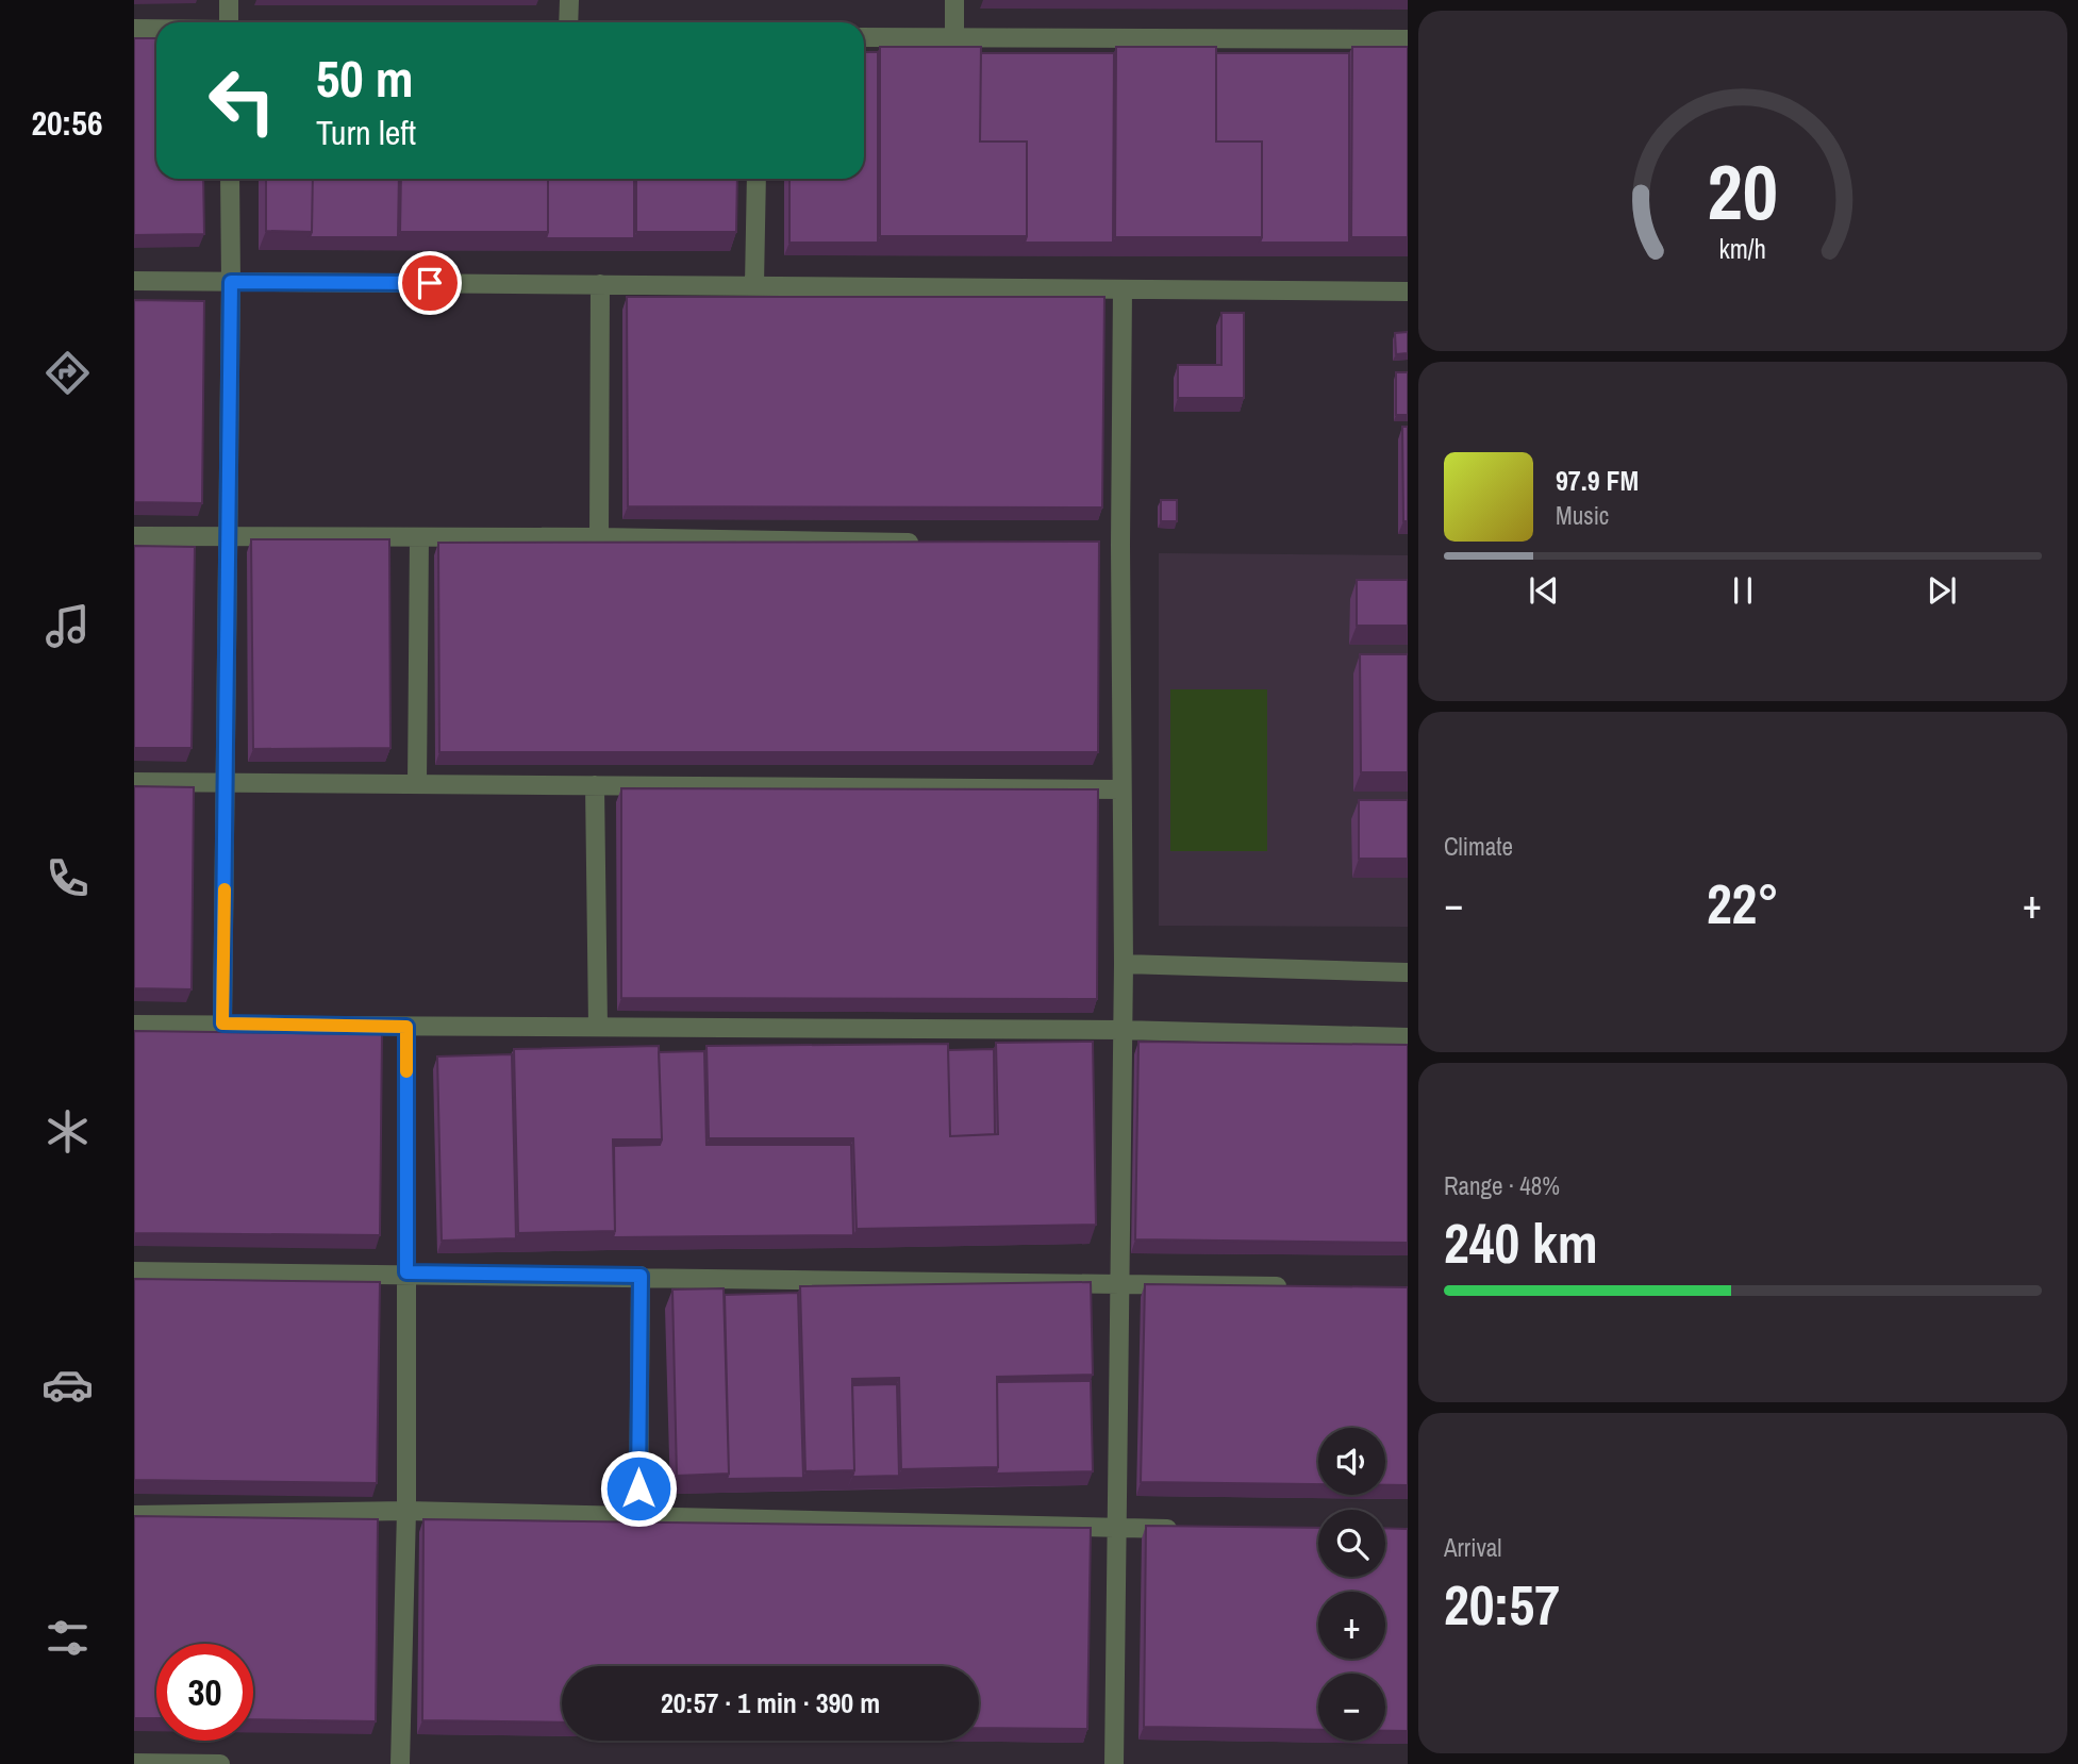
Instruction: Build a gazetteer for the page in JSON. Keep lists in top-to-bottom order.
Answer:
{
  "page": {
    "tabs": "20:56",
    "turn": ["50 m", "Turn left"],
    "song": ["97.9 FM", "Music"],
    "tile": [
      "Climate",
      ["Range · 48%", "240 km"],
      ["Arrival", "20:57"]
    ],
    "heat": ["−", "22°", "+"],
    "map_buttons": ["+", "−"],
    "limit": "30",
    "trip": "20:57 · 1 min · 390 m",
    "gauge": ["20", "km/h"]
  }
}
